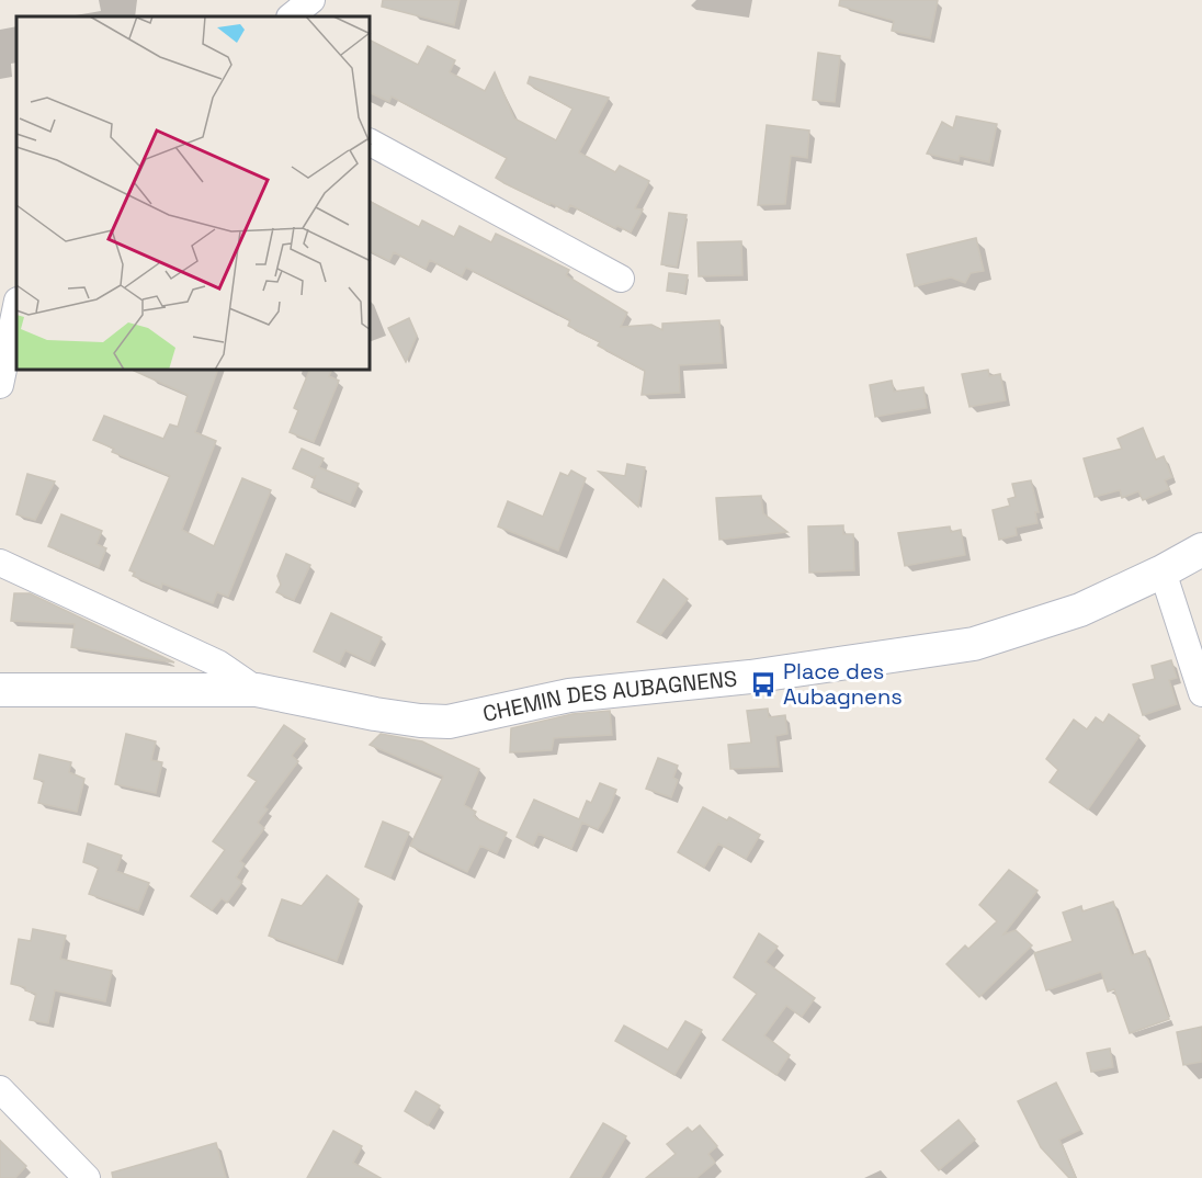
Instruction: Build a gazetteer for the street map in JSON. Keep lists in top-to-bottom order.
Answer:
{
  "streets": {
    "street": ["CHEMIN DES AUBAGNENS"]
  },
  "places": {
    "bus stop": ["Place des Aubagnens"]
  }
}
